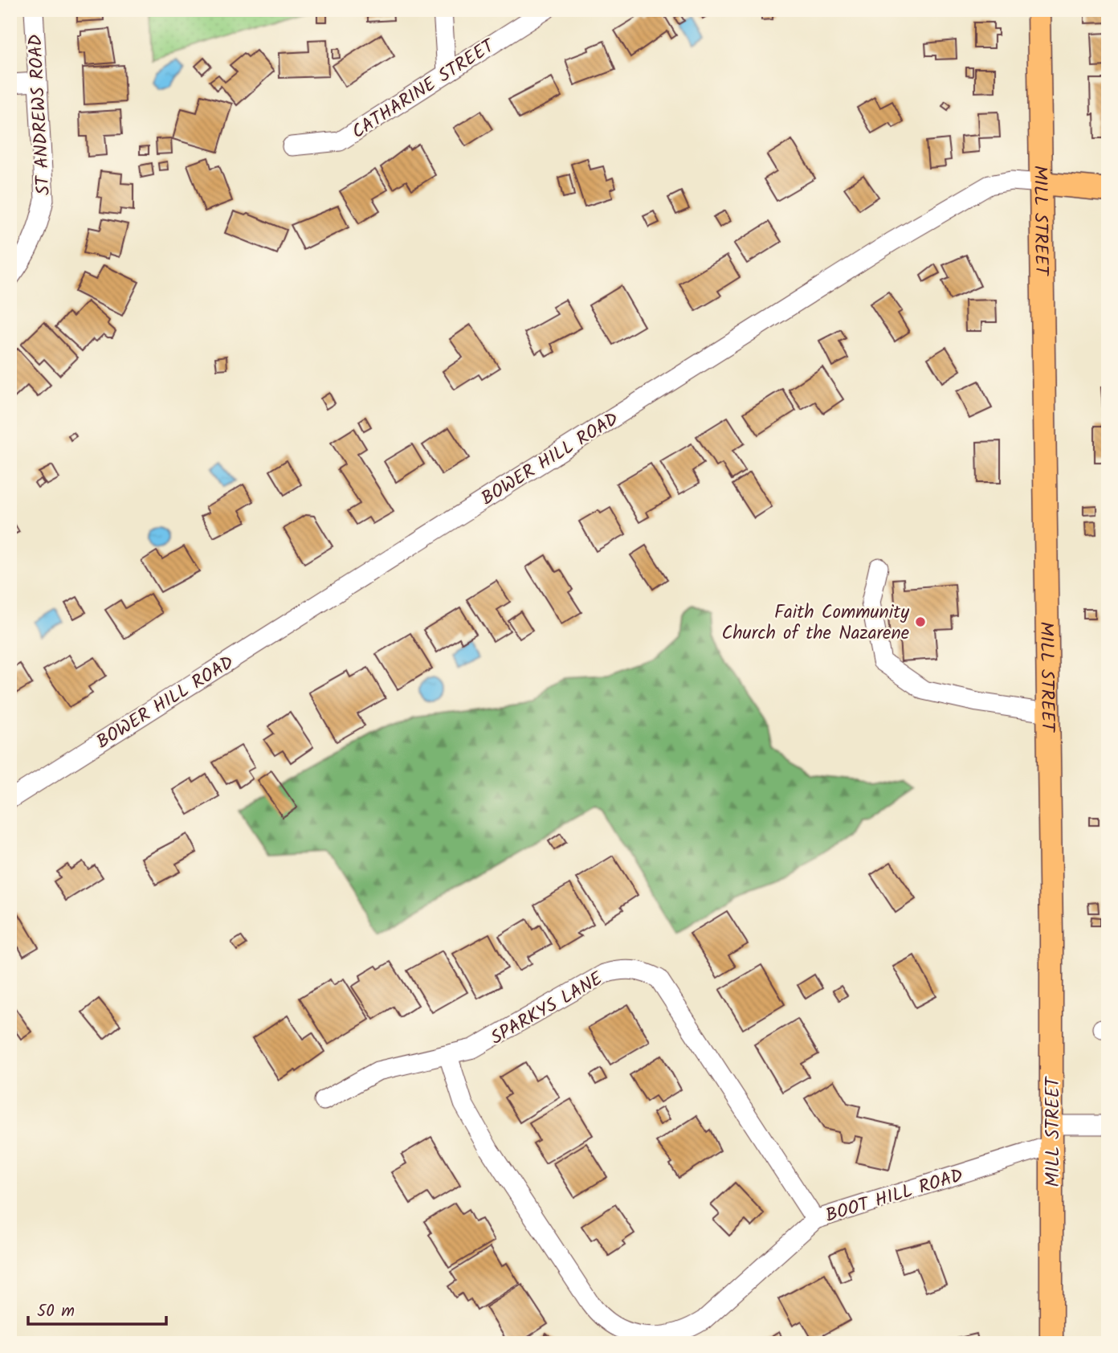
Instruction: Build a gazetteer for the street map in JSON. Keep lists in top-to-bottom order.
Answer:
{
  "streets": {
    "main road": ["MILL STREET"],
    "street": [
      "CATHARINE STREET",
      "ST ANDREWS ROAD",
      "BOWER HILL ROAD",
      "SPARKYS LANE",
      "BOOT HILL ROAD"
    ]
  },
  "crossings": [
    ["MILL STREET", "BOWER HILL ROAD"],
    ["MILL STREET", "BOOT HILL ROAD"],
    ["SPARKYS LANE", "BOOT HILL ROAD"]
  ],
  "places": ["Faith Community Church of the Nazarene"],
  "scale_bar": "50 m"
}
